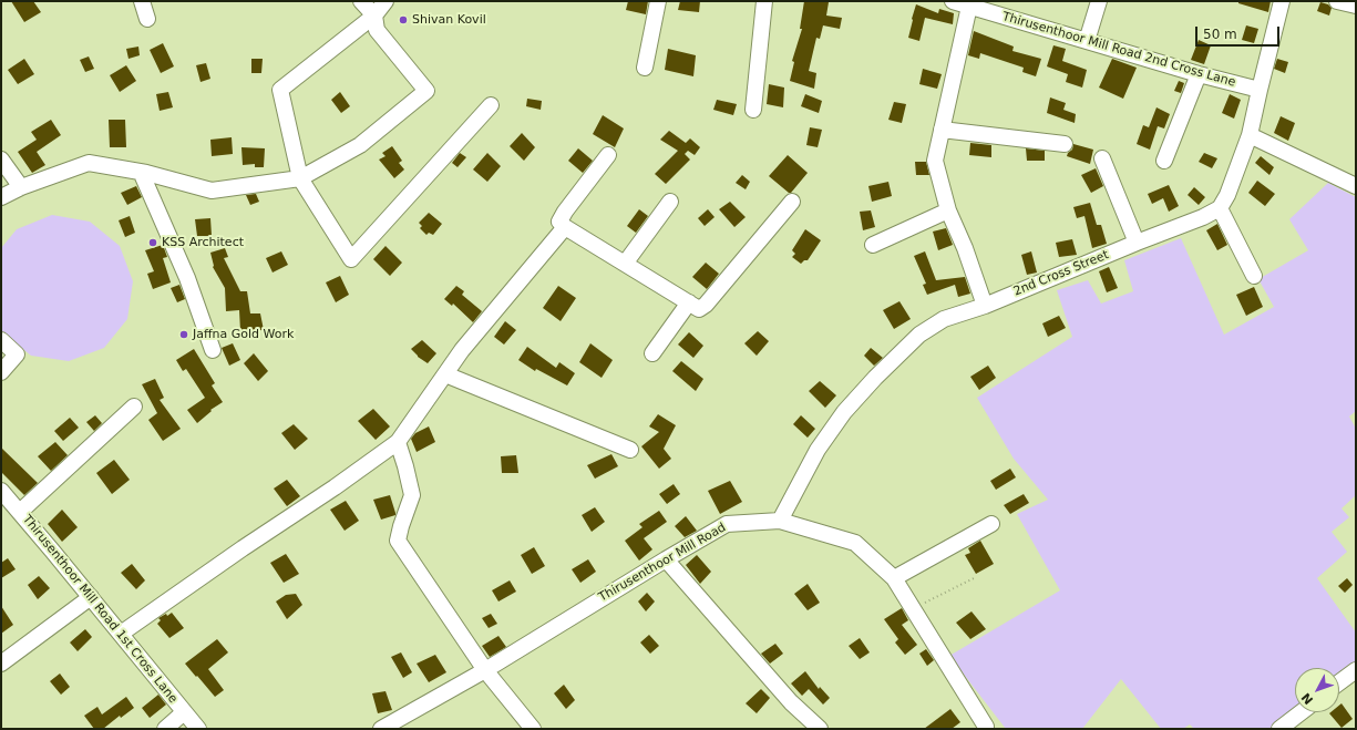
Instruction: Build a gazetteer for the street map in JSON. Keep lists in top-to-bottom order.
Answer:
{
  "streets": {
    "street": [
      "Thirusenthoor Mill Road 2nd Cross Lane",
      "2nd Cross Street",
      "Thirusenthoor Mill Road",
      "Thirusenthoor Mill Road 1st Cross Lane"
    ]
  },
  "crossings": [
    ["2nd Cross Street", "Thirusenthoor Mill Road"]
  ],
  "places": ["Shivan Kovil", "KSS Architect", "Jaffna Gold Work"],
  "scale_bar": "50 m",
  "north": "bottom left"
}
